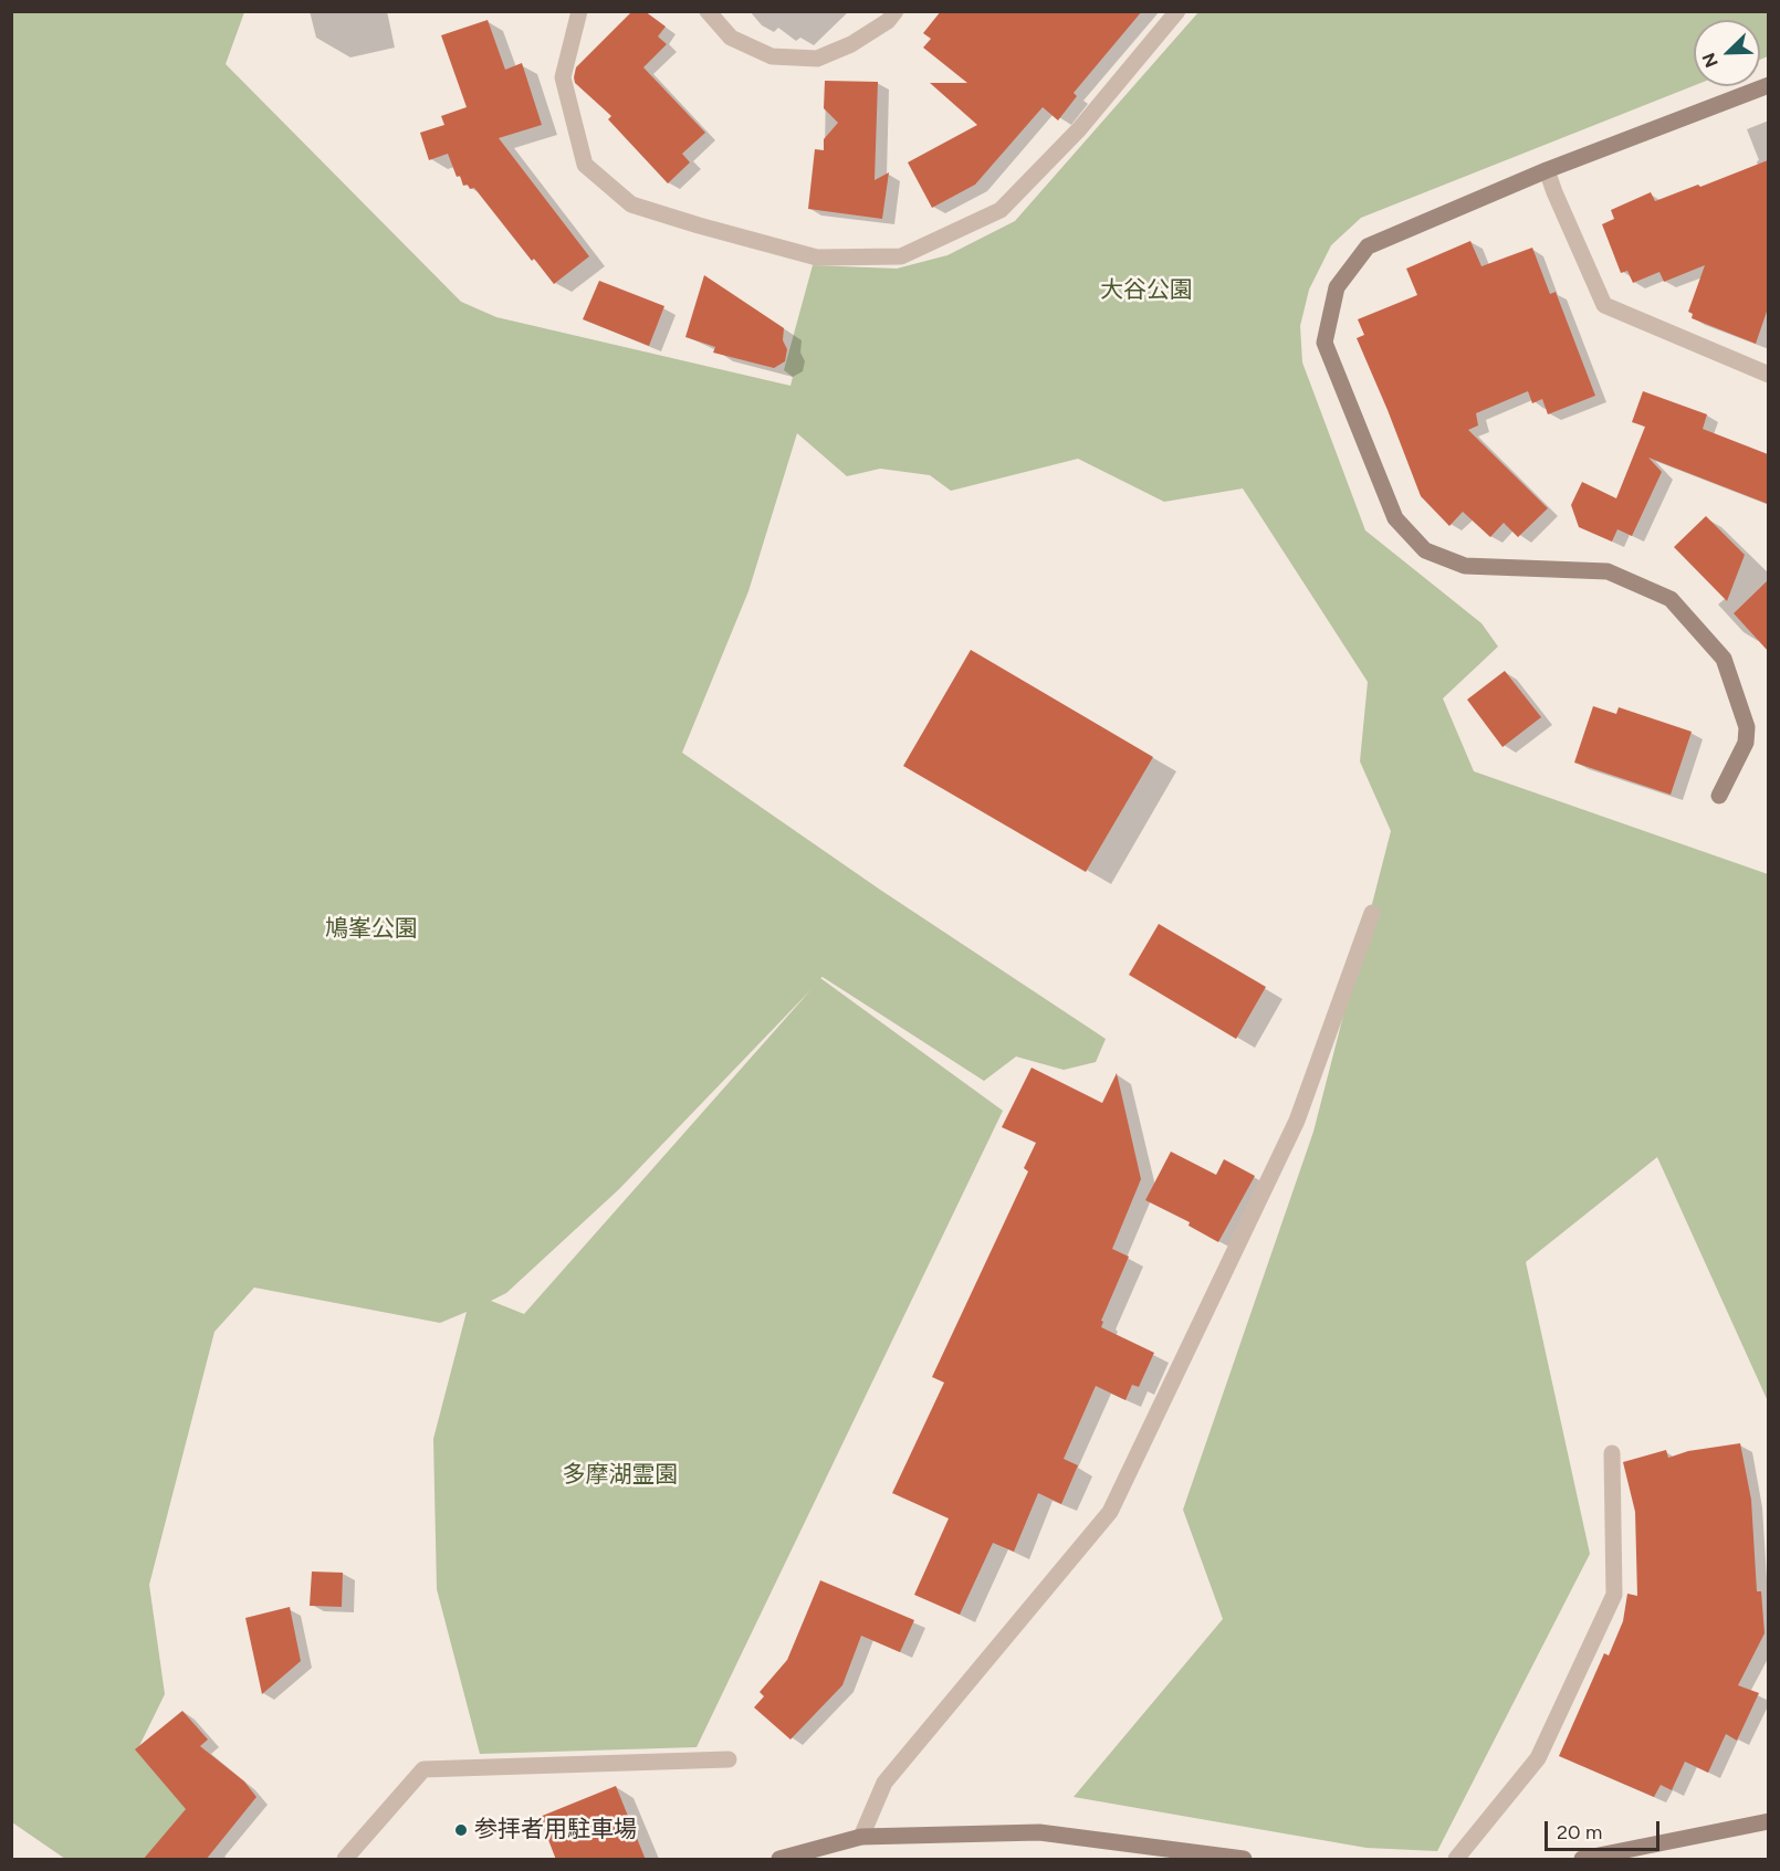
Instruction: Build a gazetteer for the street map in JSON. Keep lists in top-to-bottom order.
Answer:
{
  "parks": ["大谷公園", "鳩峯公園", "多摩湖霊園"],
  "places": ["参拝者用駐車場"],
  "scale_bar": "20 m",
  "north": "bottom left"
}
